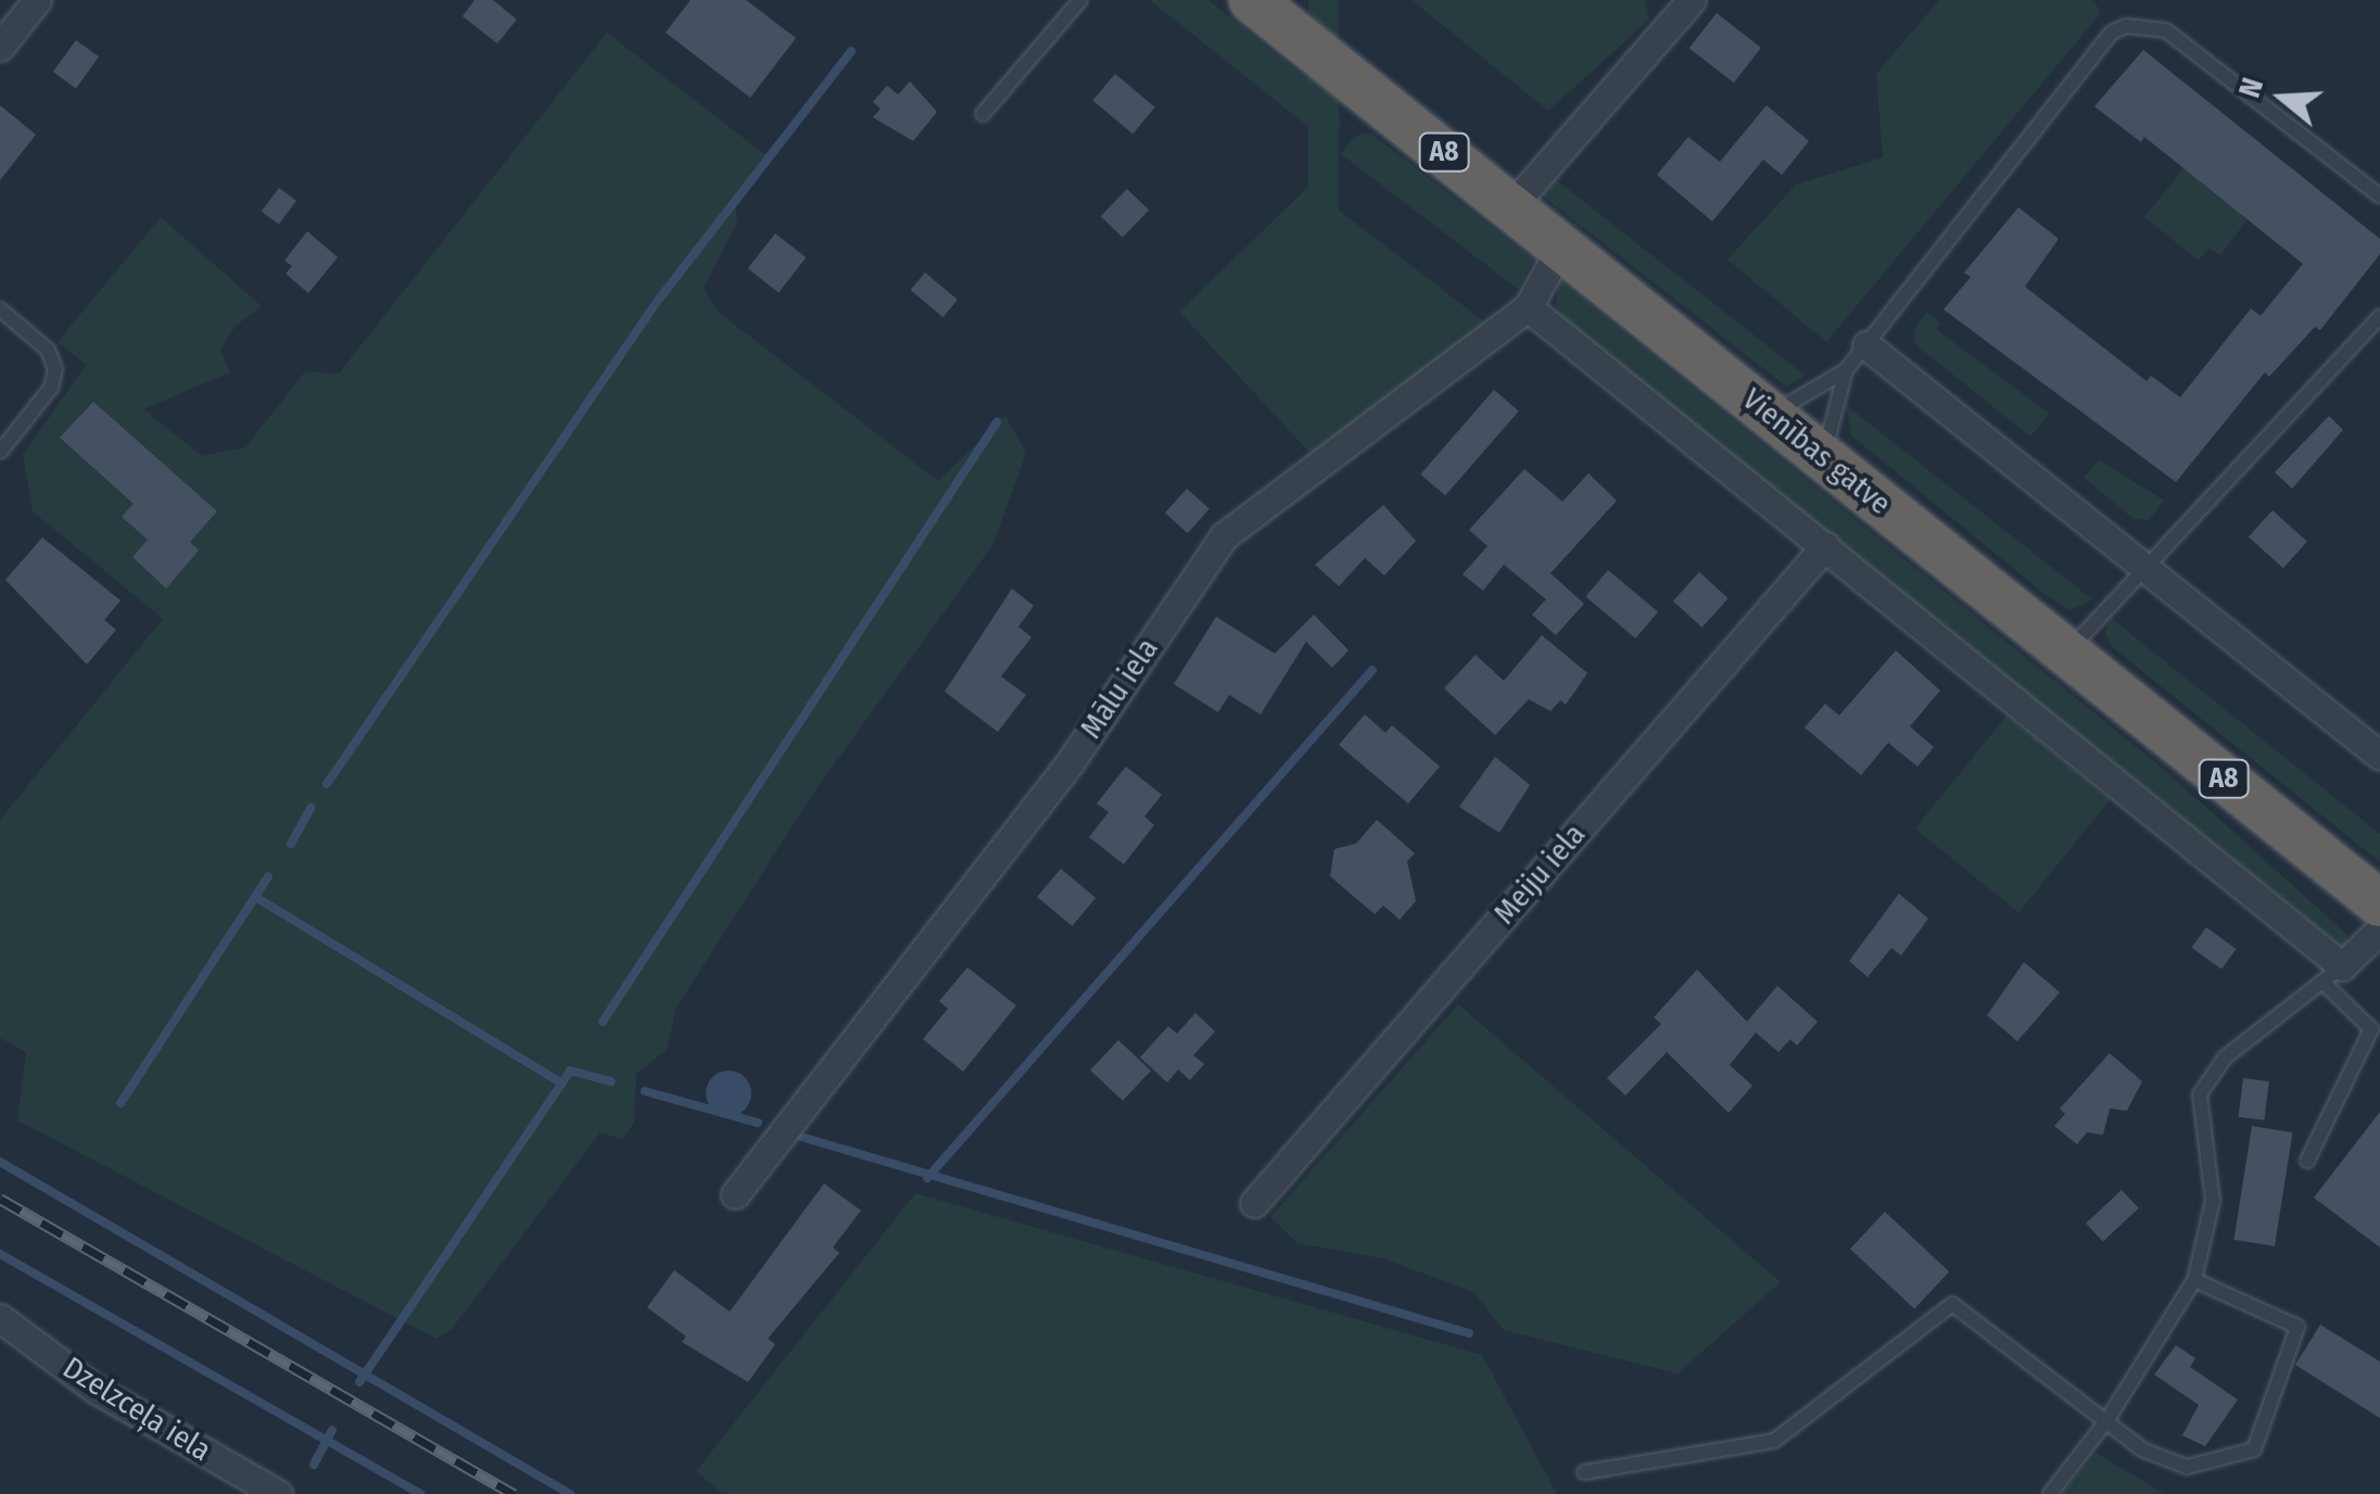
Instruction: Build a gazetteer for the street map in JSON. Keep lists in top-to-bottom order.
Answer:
{
  "streets": {
    "highway": ["A8", "Vienības gatve"],
    "street": ["Mālu iela", "Meiju iela", "Dzelzceļa iela"]
  },
  "crossings": [
    ["Vienības gatve", "Mālu iela"]
  ],
  "north": "left"
}
